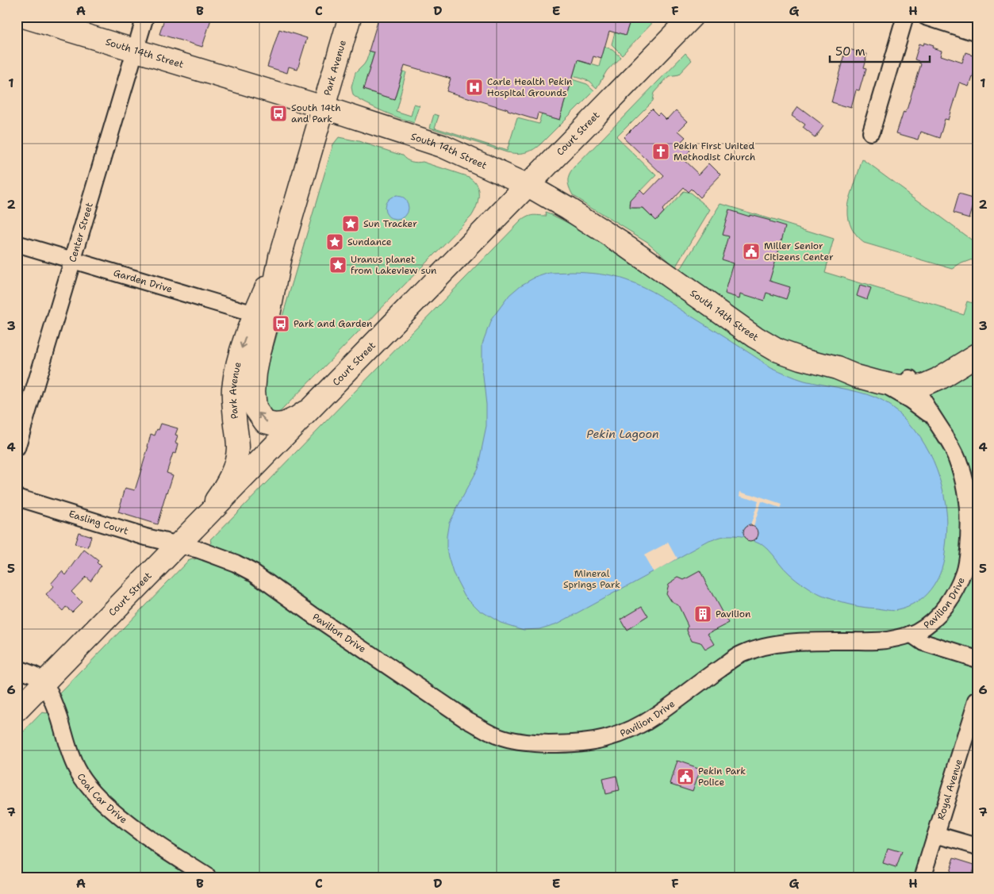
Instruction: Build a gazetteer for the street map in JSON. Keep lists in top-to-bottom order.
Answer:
{
  "streets": {
    "main road": ["South 14th Street", "Park Avenue", "Court Street"],
    "street": [
      "Center Street",
      "Garden Drive",
      "Easling Court",
      "Pavilion Drive",
      "Royal Avenue",
      "Coal Car Drive"
    ]
  },
  "crossings": [
    ["South 14th Street", "Park Avenue"],
    ["South 14th Street", "Court Street"],
    ["South 14th Street", "Center Street"],
    ["South 14th Street", "Pavilion Drive"],
    ["Park Avenue", "Court Street"],
    ["Park Avenue", "Garden Drive"],
    ["Court Street", "Easling Court"],
    ["Court Street", "Pavilion Drive"],
    ["Court Street", "Coal Car Drive"],
    ["Center Street", "Garden Drive"],
    ["Easling Court", "Pavilion Drive"]
  ],
  "water": ["Pekin Lagoon"],
  "parks": ["Mineral Springs Park"],
  "places": {
    "hospital": ["Carle Health Pekin Hospital Grounds"],
    "bus stop": ["South 14th and Park", "Park and Garden"],
    "church": ["Pekin First United Methodist Church"],
    "place": ["Sun Tracker", "Sundance", "Uranus planet from Lakeview sun"],
    "public building": ["Miller Senior Citizens Center", "Pekin Park Police"],
    "building": ["Pavilion"]
  },
  "scale_bar": "50 m",
  "grid": {
    "columns": [
      "A",
      "B",
      "C",
      "D",
      "E",
      "F",
      "G",
      "H"
    ],
    "rows": [
      "1",
      "2",
      "3",
      "4",
      "5",
      "6",
      "7"
    ]
  }
}
